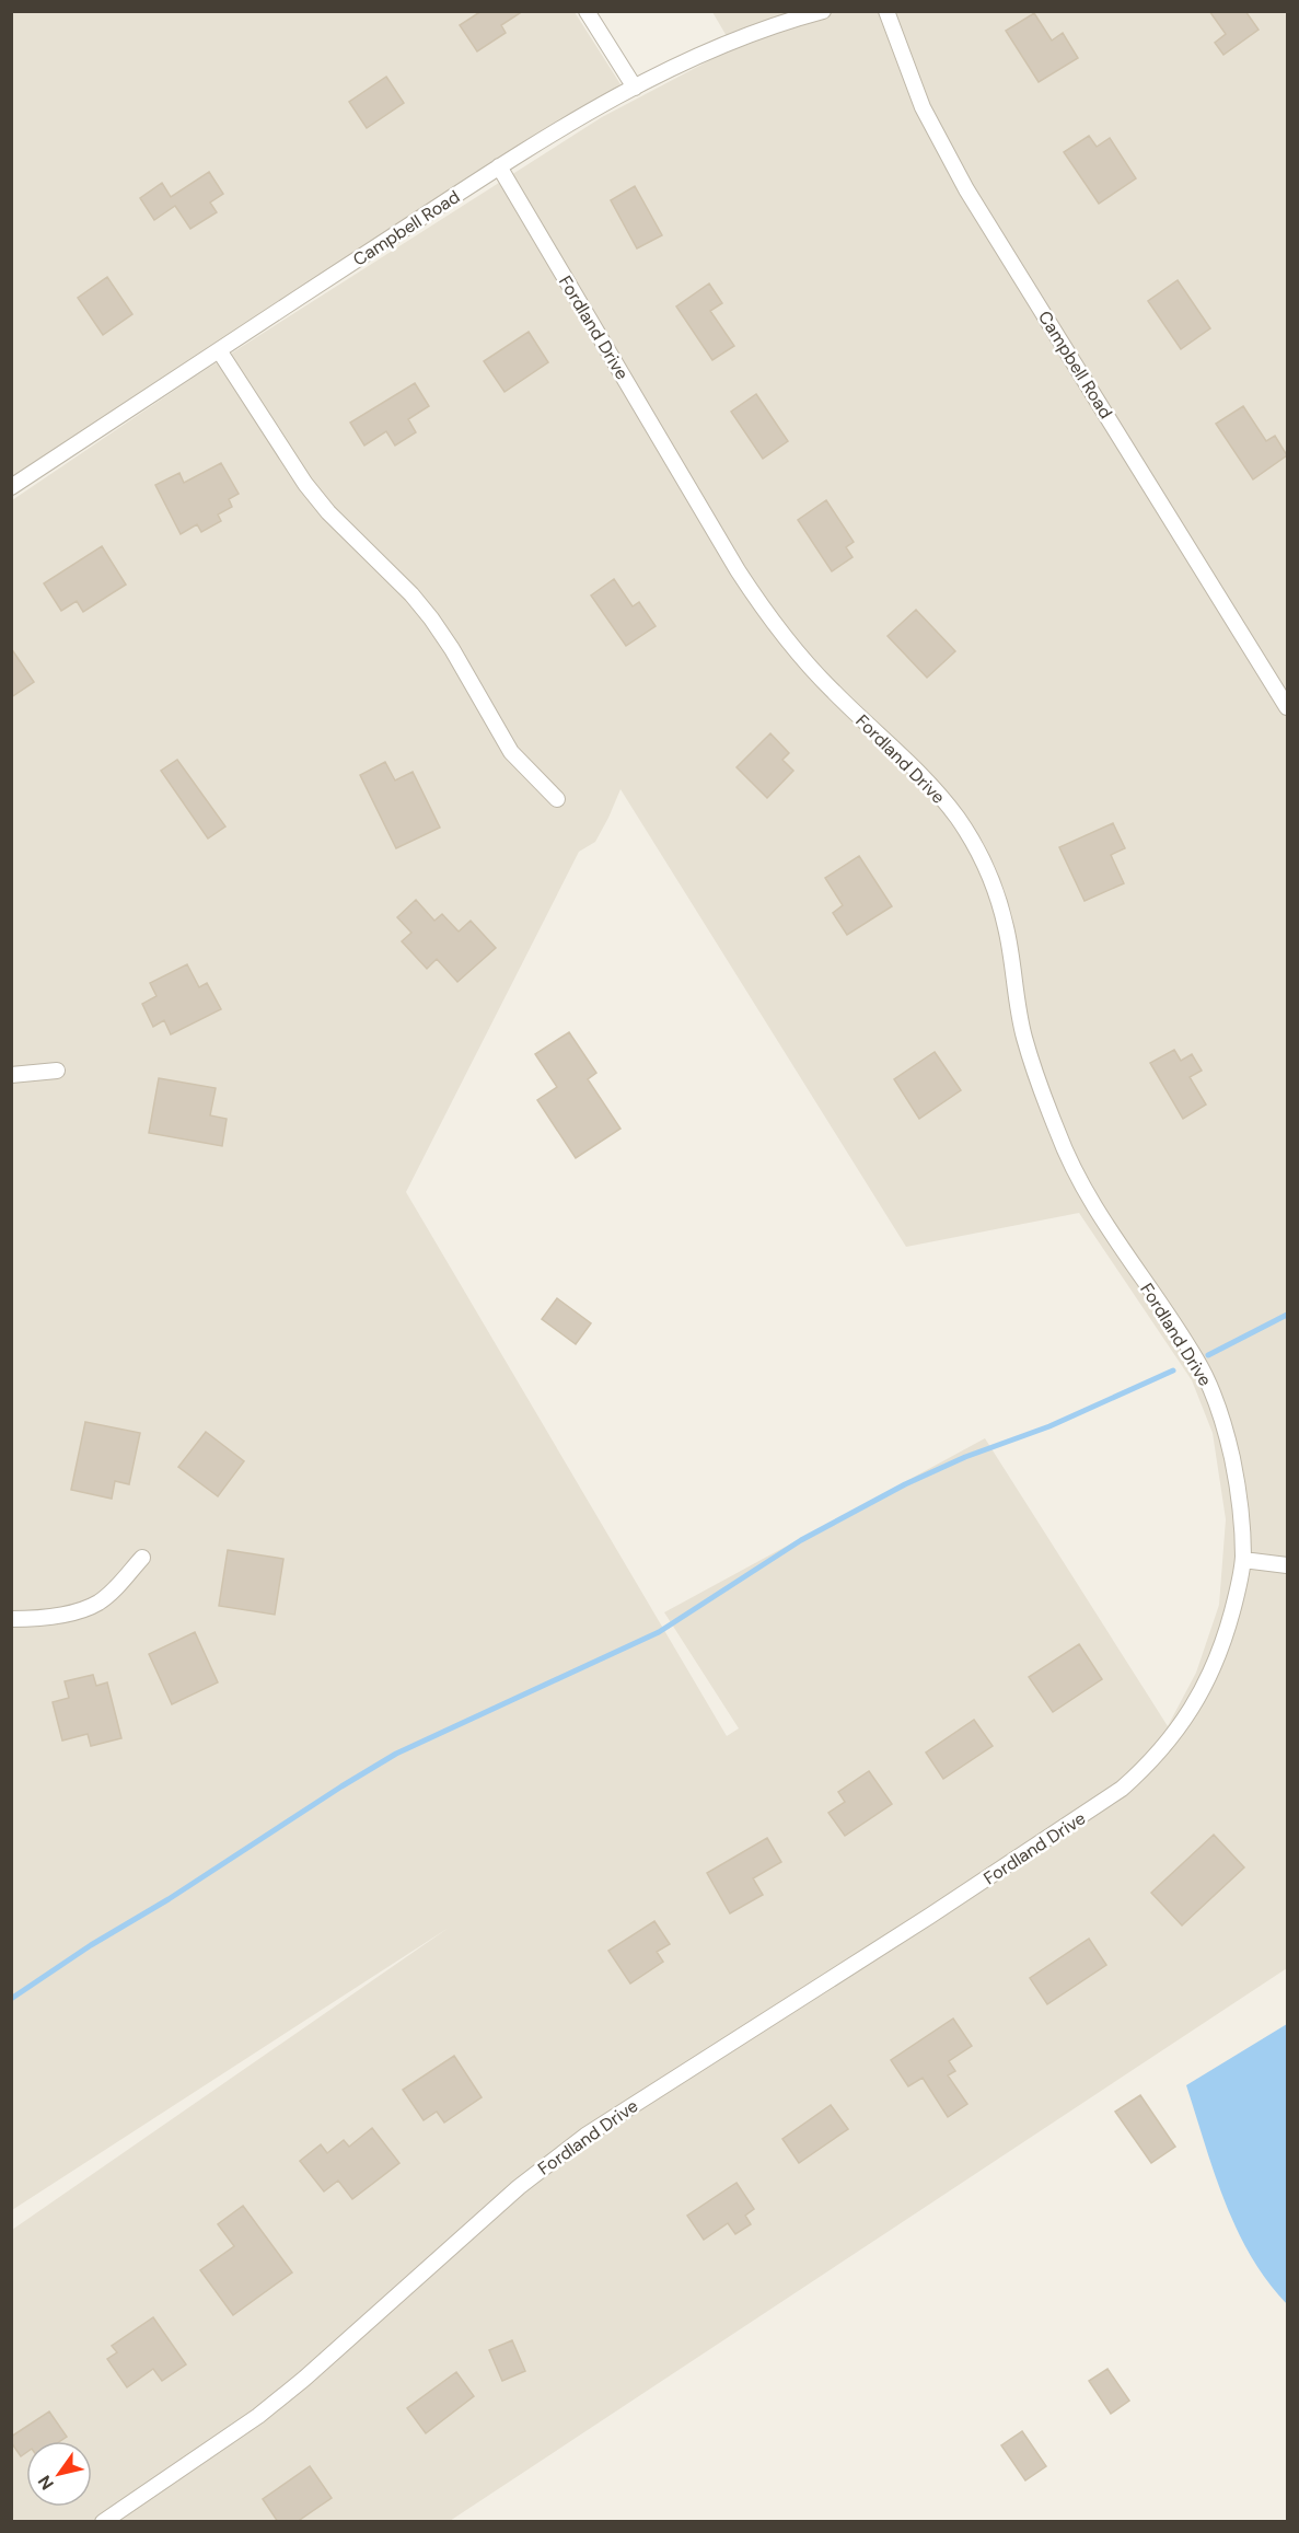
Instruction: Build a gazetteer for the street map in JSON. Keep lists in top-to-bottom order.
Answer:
{
  "streets": {
    "street": ["Campbell Road", "Fordland Drive"]
  },
  "crossings": [
    ["Campbell Road", "Fordland Drive"]
  ],
  "north": "bottom left"
}
